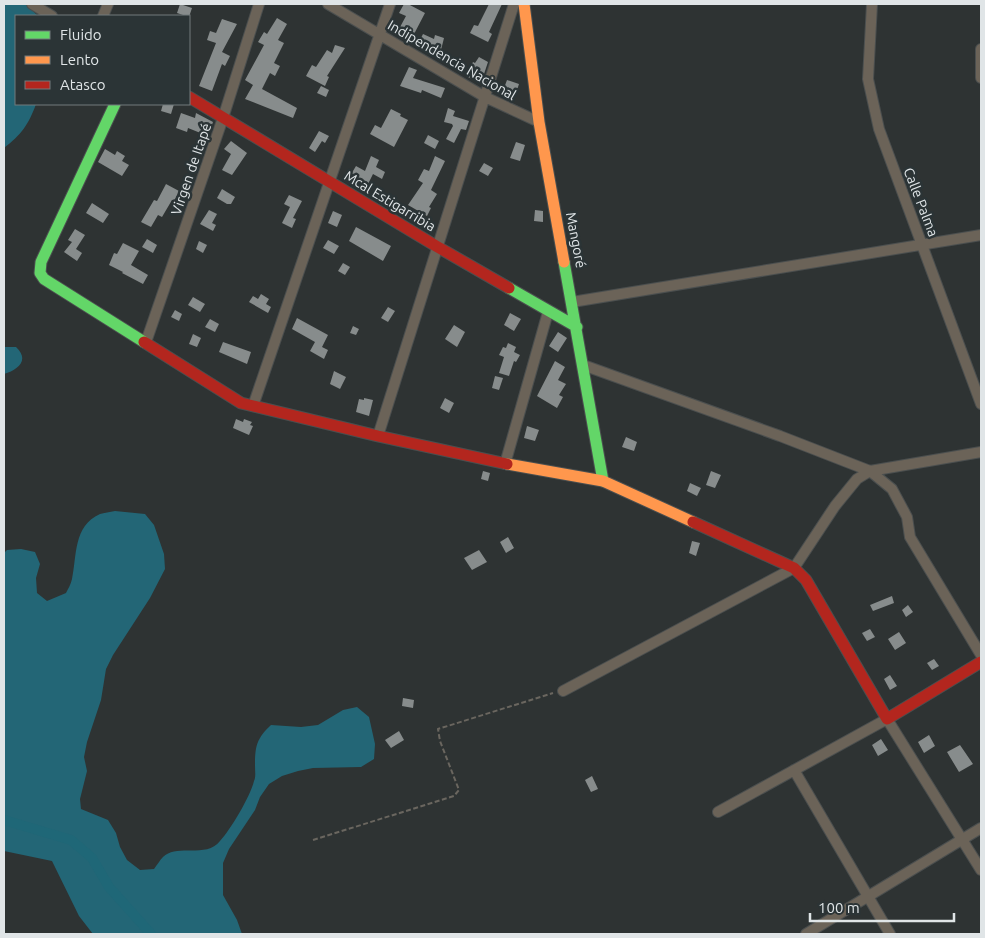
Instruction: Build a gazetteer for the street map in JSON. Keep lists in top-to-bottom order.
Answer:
{
  "streets": {
    "street": [
      "Indipendencia Nacional",
      "Virgen de Itapé",
      "Mcal Estigarribia",
      "Calle Palma",
      "Mangoré"
    ]
  },
  "crossings": [
    ["Indipendencia Nacional", "Mangoré"],
    ["Virgen de Itapé", "Mcal Estigarribia"],
    ["Mcal Estigarribia", "Mangoré"]
  ],
  "legend": ["Fluido", "Lento", "Atasco"],
  "scale_bar": "100 m"
}
